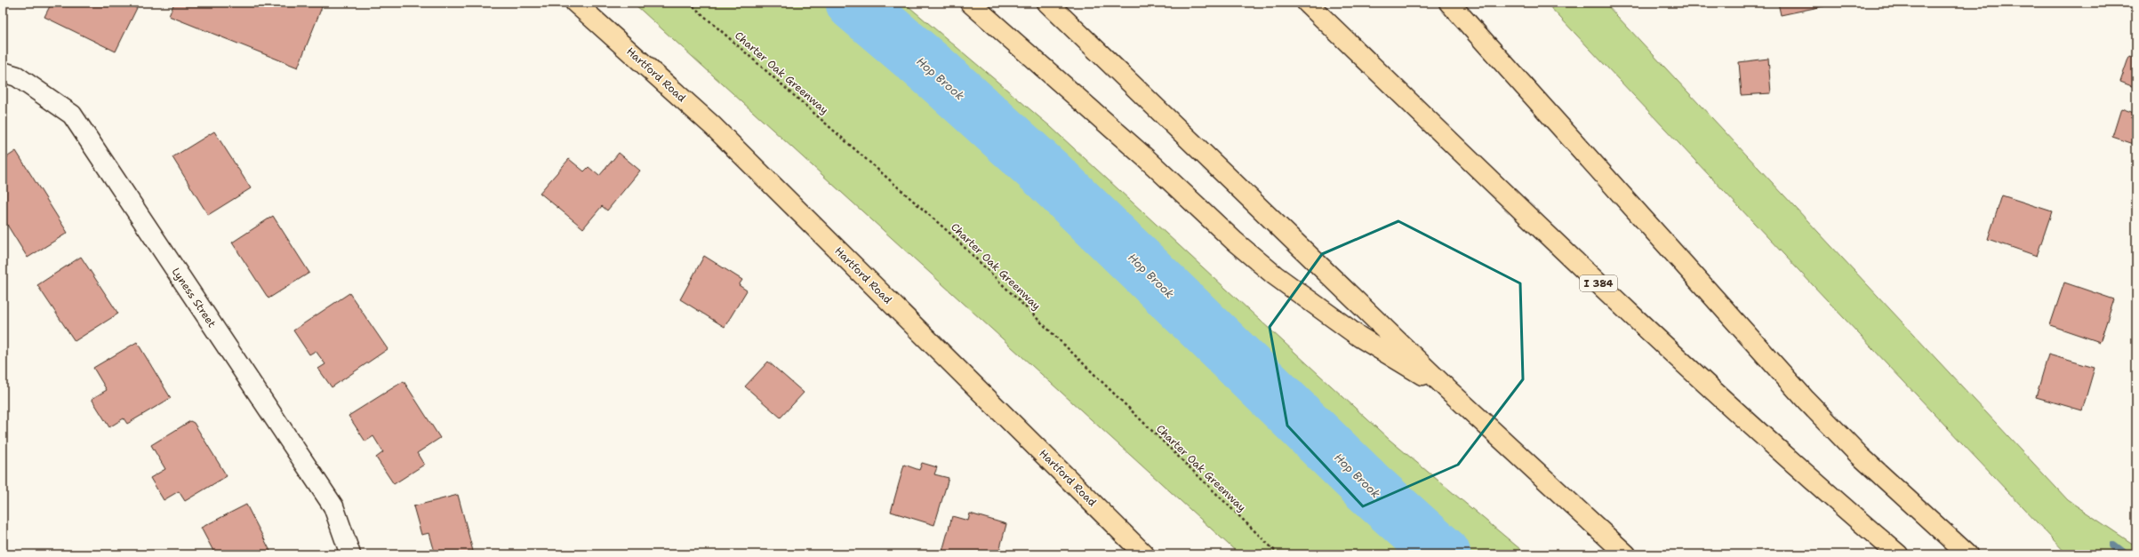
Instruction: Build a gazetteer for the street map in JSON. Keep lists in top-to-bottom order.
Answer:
{
  "streets": {
    "main road": ["Hartford Road", "I 384"],
    "street": ["Lyness Street"],
    "path": ["Charter Oak Greenway"]
  },
  "water": ["Hop Brook"]
}
